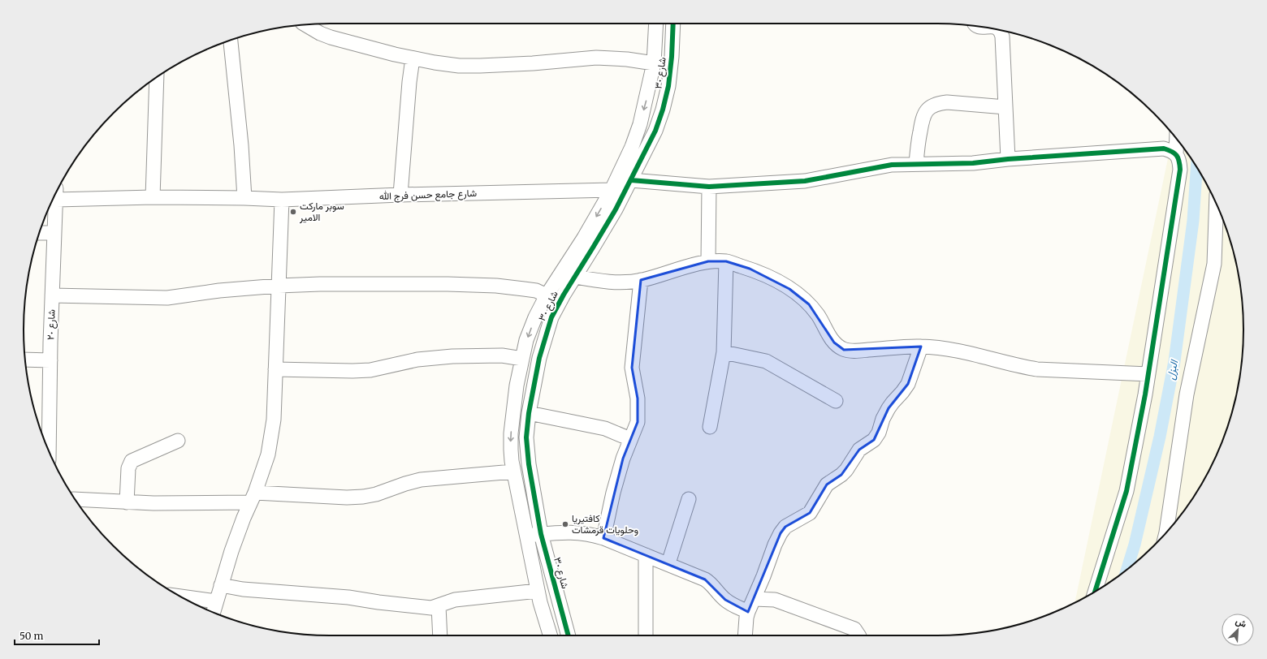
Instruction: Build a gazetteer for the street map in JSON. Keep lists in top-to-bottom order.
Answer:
{
  "streets": {
    "street": ["شارع ٣٠", "شارع جامع حسن فرج الله", "شارع ٢٠"]
  },
  "crossings": [
    ["شارع ٣٠", "شارع جامع حسن فرج الله"],
    ["شارع جامع حسن فرج الله", "شارع ٢٠"]
  ],
  "water": ["البزل"],
  "places": ["سوبر ماركت الامير", "كافتيريا وحلويات قرمشات"],
  "scale_bar": "50 m",
  "north": "top right"
}
